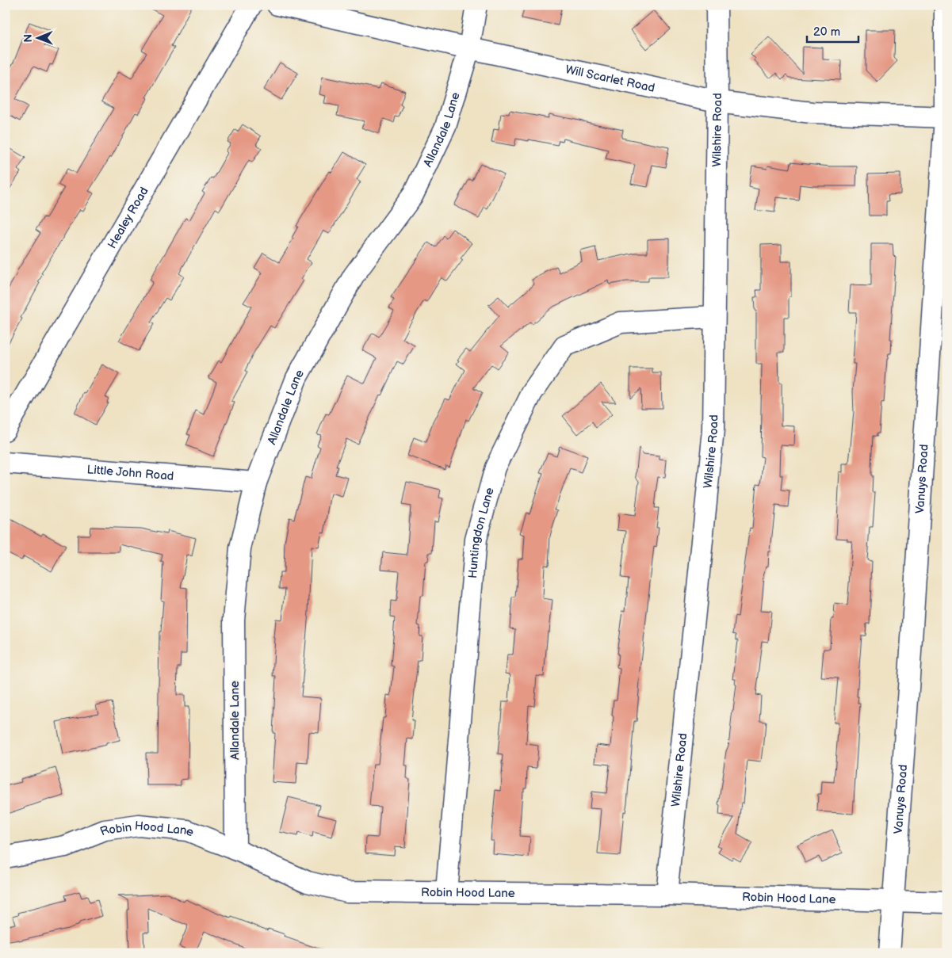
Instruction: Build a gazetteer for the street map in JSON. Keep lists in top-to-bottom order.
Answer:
{
  "streets": {
    "street": [
      "Will Scarlet Road",
      "Allandale Lane",
      "Wilshire Road",
      "Healey Road",
      "Little John Road",
      "Vanuys Road",
      "Huntingdon Lane",
      "Robin Hood Lane"
    ]
  },
  "crossings": [
    ["Will Scarlet Road", "Allandale Lane"],
    ["Will Scarlet Road", "Wilshire Road"],
    ["Will Scarlet Road", "Vanuys Road"],
    ["Allandale Lane", "Little John Road"],
    ["Allandale Lane", "Robin Hood Lane"],
    ["Wilshire Road", "Huntingdon Lane"],
    ["Wilshire Road", "Robin Hood Lane"],
    ["Vanuys Road", "Robin Hood Lane"],
    ["Huntingdon Lane", "Robin Hood Lane"]
  ],
  "scale_bar": "20 m",
  "north": "left"
}
